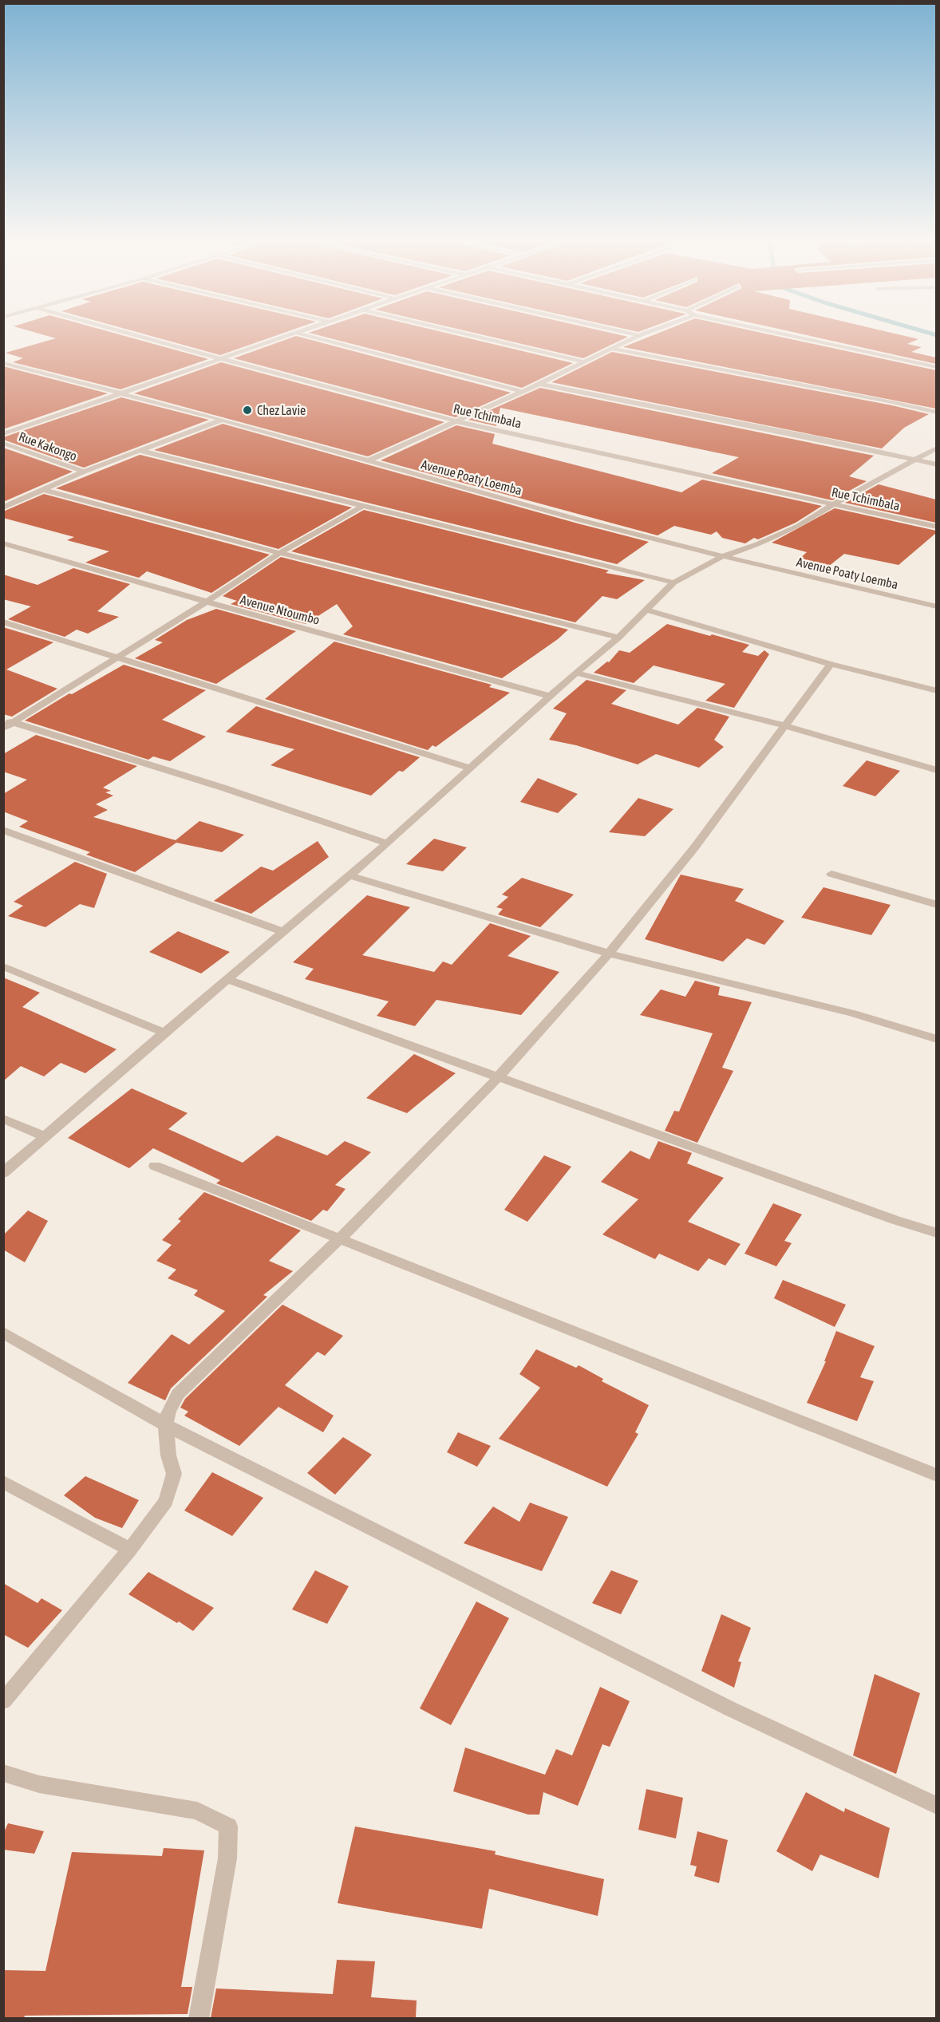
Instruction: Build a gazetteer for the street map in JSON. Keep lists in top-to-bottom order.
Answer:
{
  "streets": {
    "street": [
      "Rue Tchimbala",
      "Rue Kakongo",
      "Avenue Poaty Loemba",
      "Avenue Ntoumbo"
    ]
  },
  "places": ["Chez Lavie"]
}
